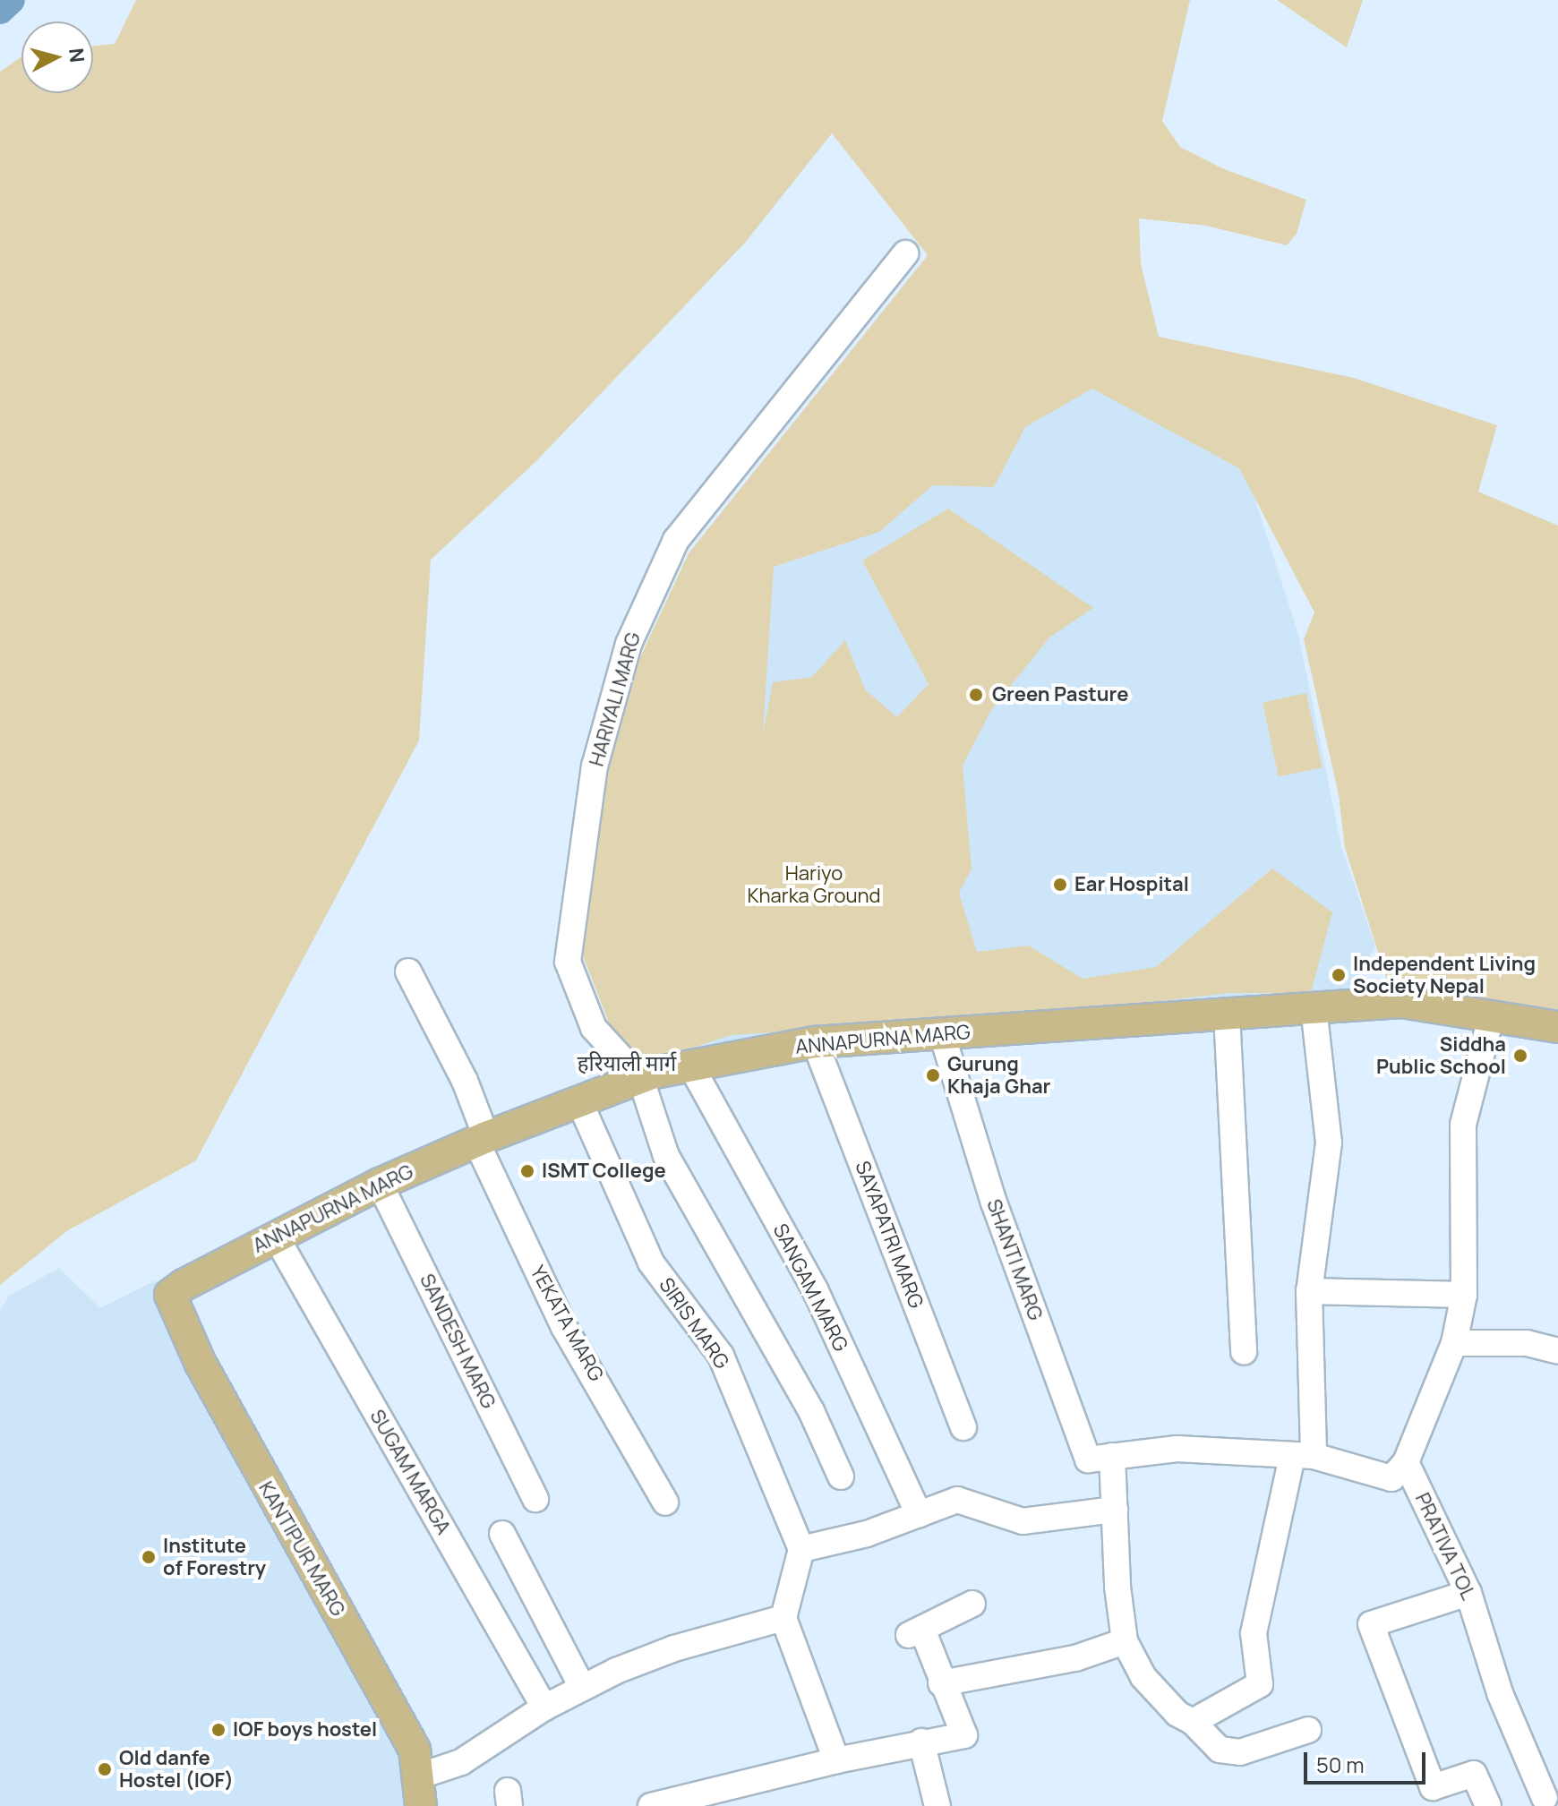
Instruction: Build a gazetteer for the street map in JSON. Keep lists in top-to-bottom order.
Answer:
{
  "streets": {
    "main road": ["ANNAPURNA MARG", "KANTIPUR MARG"],
    "street": [
      "HARIYALI MARG",
      "SAYAPATRI MARG",
      "SHANTI MARG",
      "SANGAM MARG",
      "YEKATA MARG",
      "SIRIS MARG",
      "SANDESH MARG",
      "SUGAM MARGA",
      "PRATIVA TOL"
    ]
  },
  "crossings": [
    ["HARIYALI MARG", "ANNAPURNA MARG"],
    ["ANNAPURNA MARG", "SAYAPATRI MARG"],
    ["ANNAPURNA MARG", "SHANTI MARG"],
    ["ANNAPURNA MARG", "SANGAM MARG"],
    ["ANNAPURNA MARG", "YEKATA MARG"],
    ["ANNAPURNA MARG", "SIRIS MARG"],
    ["ANNAPURNA MARG", "SANDESH MARG"],
    ["ANNAPURNA MARG", "SUGAM MARGA"],
    ["ANNAPURNA MARG", "KANTIPUR MARG"]
  ],
  "districts": ["हरियाली मार्ग"],
  "parks": ["Hariyo Kharka Ground"],
  "places": [
    "Green Pasture",
    "Ear Hospital",
    "Independent Living Society Nepal",
    "Siddha Public School",
    "Gurung Khaja Ghar",
    "ISMT College",
    "Institute of Forestry",
    "IOF boys hostel",
    "Old danfe Hostel (IOF)"
  ],
  "scale_bar": "50 m",
  "north": "right"
}
